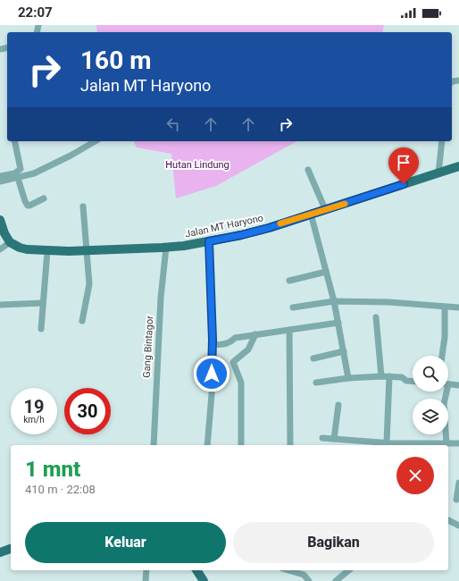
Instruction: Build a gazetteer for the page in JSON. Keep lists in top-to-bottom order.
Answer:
{
  "streets": {
    "main road": ["Jalan MT Haryono"],
    "street": ["Gang Bintagor"]
  },
  "crossings": [
    ["Jalan MT Haryono", "Gang Bintagor"]
  ],
  "parks": ["Hutan Lindung"],
  "page": {
    "status": "22:07",
    "turn": ["160 m", "Jalan MT Haryono"],
    "speed": "19 km/h",
    "limit": "30",
    "heading": ["1 mnt", "410 m · 22:08"],
    "buttons": ["Keluar", "Bagikan"]
  }
}
